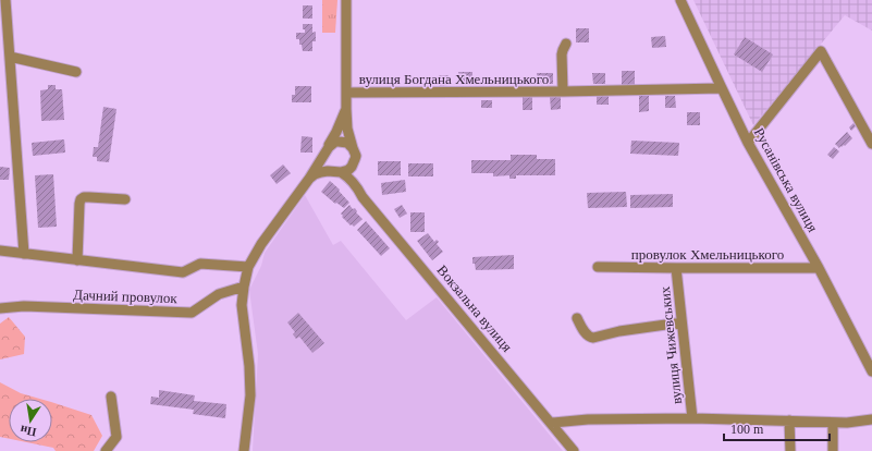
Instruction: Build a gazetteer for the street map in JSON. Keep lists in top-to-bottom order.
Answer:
{
  "streets": {
    "street": [
      "вулиця Богдана Хмельницького",
      "Русанівська вулиця",
      "провулок Хмельницького",
      "Дачний провулок",
      "Вокзальна вулиця",
      "вулиця Чижевських"
    ]
  },
  "crossings": [
    ["вулиця Богдана Хмельницького", "Русанівська вулиця"],
    ["Русанівська вулиця", "провулок Хмельницького"],
    ["провулок Хмельницького", "вулиця Чижевських"]
  ],
  "scale_bar": "100 m",
  "north": "bottom"
}
